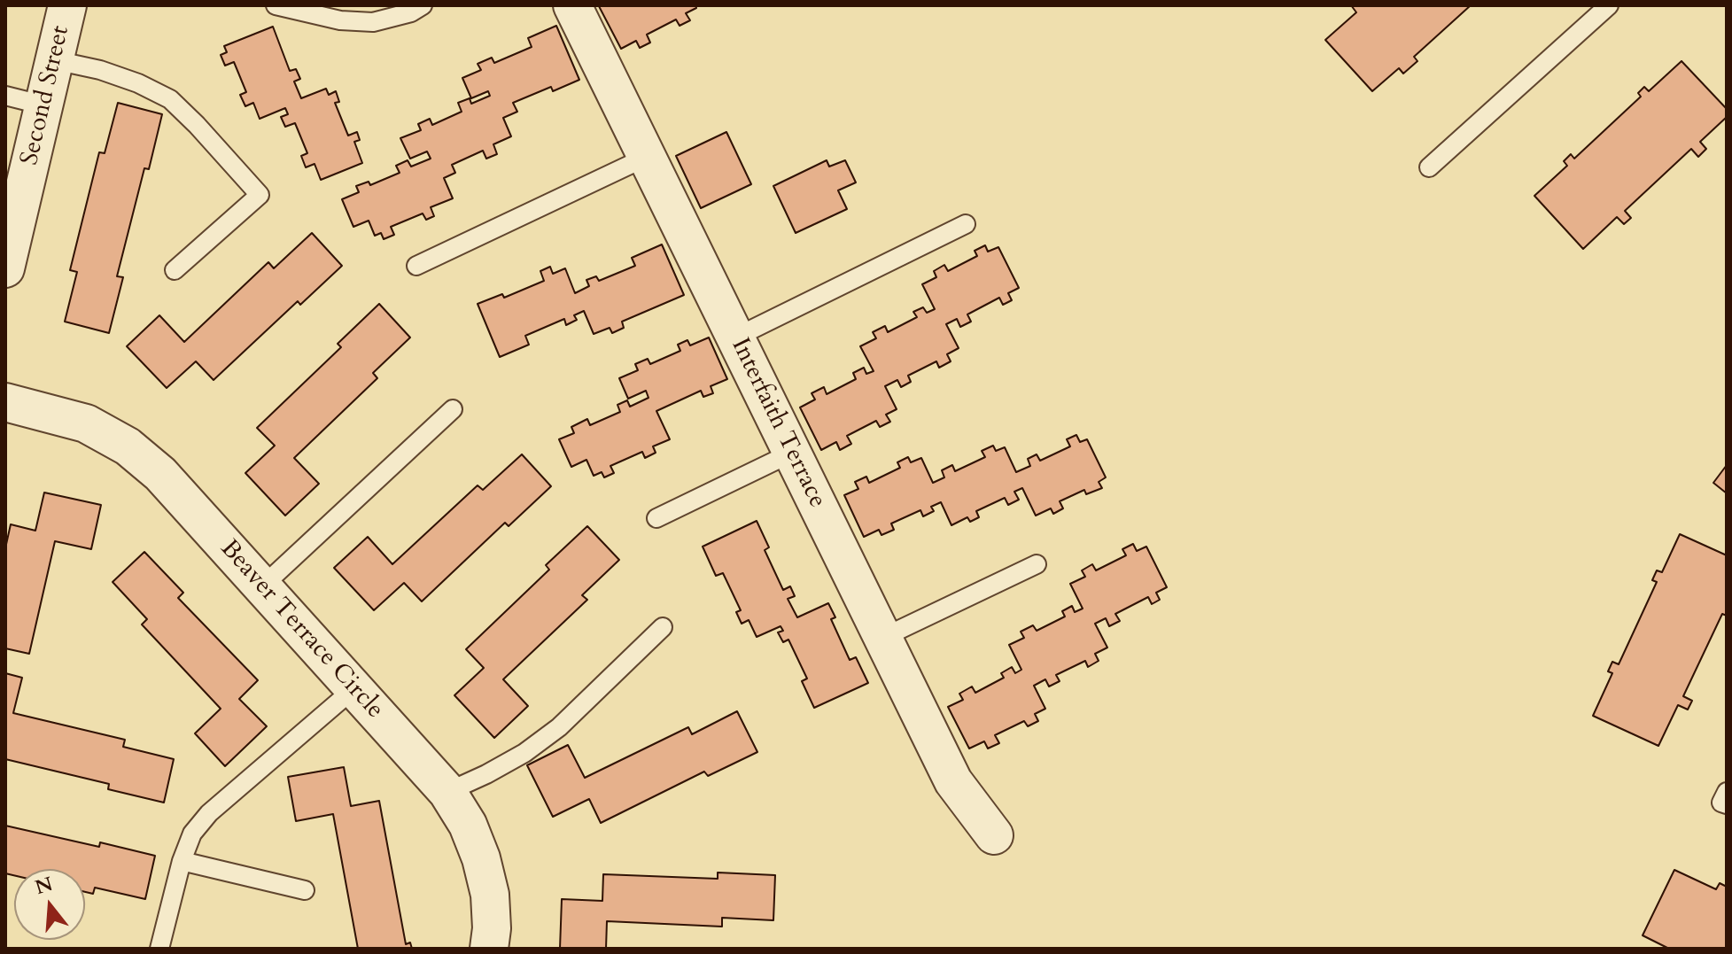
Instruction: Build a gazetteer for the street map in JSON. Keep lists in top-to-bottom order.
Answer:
{
  "streets": {
    "street": ["Second Street", "Interfaith Terrace", "Beaver Terrace Circle"]
  },
  "north": "top"
}
